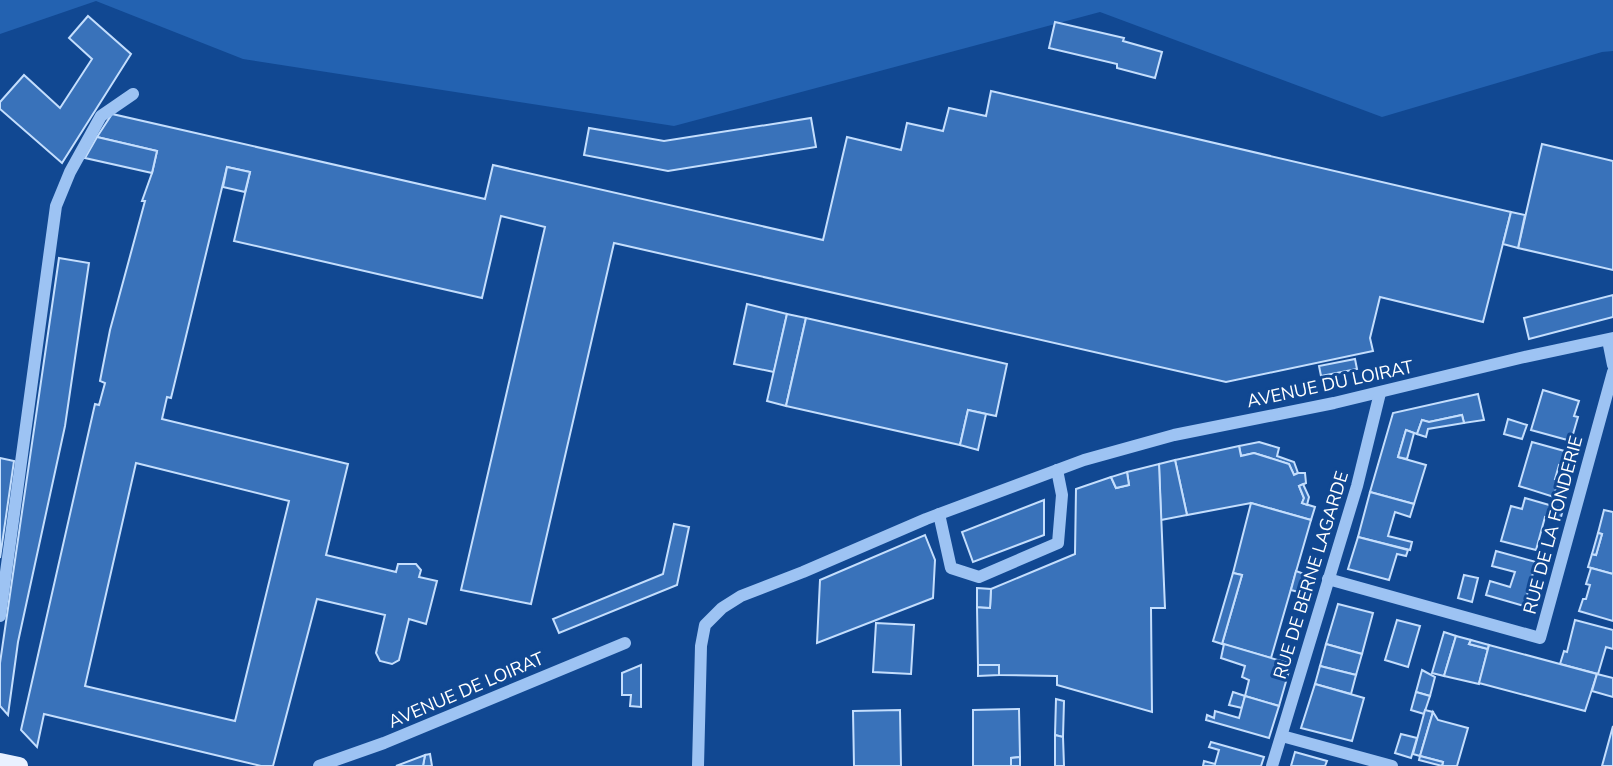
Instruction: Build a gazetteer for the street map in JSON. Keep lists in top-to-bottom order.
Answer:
{
  "streets": {
    "street": [
      "AVENUE DU LOIRAT",
      "RUE DE LA FONDERIE",
      "RUE DE BERNE LAGARDE",
      "AVENUE DE LOIRAT"
    ]
  },
  "crossings": [
    ["AVENUE DU LOIRAT", "RUE DE BERNE LAGARDE"],
    ["RUE DE LA FONDERIE", "RUE DE BERNE LAGARDE"]
  ]
}
